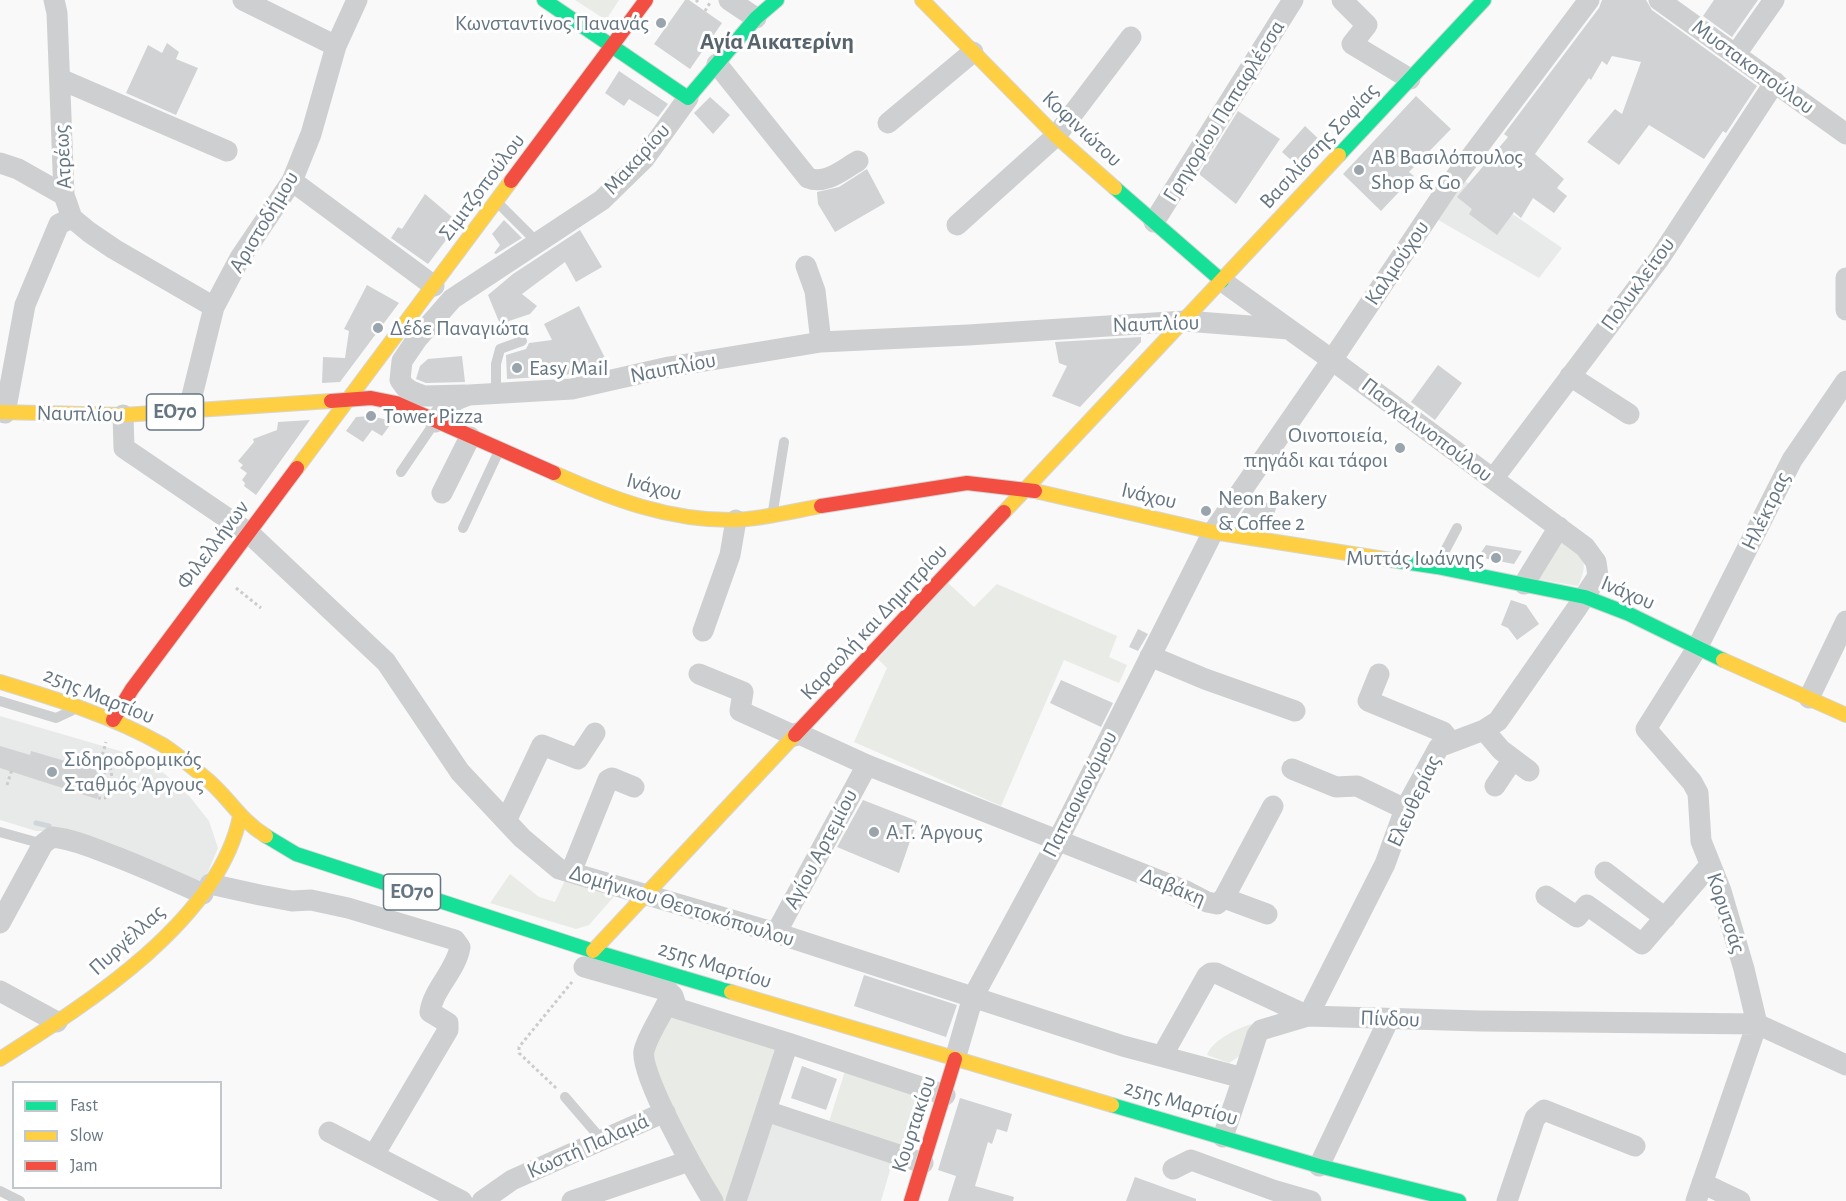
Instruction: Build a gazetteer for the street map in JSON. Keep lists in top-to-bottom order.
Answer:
{
  "streets": {
    "main road": [
      "Κοφινιώτου",
      "Βασιλίσσης Σοφίας",
      "Μακαρίου",
      "Σιμιτζοπούλου",
      "Ναυπλίου",
      "ΕΟ70",
      "Ινάχου",
      "Φιλελλήνων",
      "Καραολή και Δημητρίου",
      "25ης Μαρτίου",
      "Πυργέλλας",
      "Κουρτακίου"
    ],
    "street": [
      "Μυστακοπούλου",
      "Γρηγορίου Παπαφλέσσα",
      "Ατρέως",
      "Αριστοδήμου",
      "Καλμούχου",
      "Πολυκλείτου",
      "Πασχαλινοπούλου",
      "Ηλέκτρας",
      "Παπαοικονόμου",
      "Ελευθερίας",
      "Αγίου Αρτεμίου",
      "Δαβάκη",
      "Δομήνικου Θεοτοκόπουλου",
      "Κορυτσάς",
      "Πίνδου",
      "Κωστή Παλαμά"
    ]
  },
  "crossings": [
    ["Μυστακοπούλου", "Πολυκλείτου"],
    ["Γρηγορίου Παπαφλέσσα", "Κοφινιώτου"],
    ["Κοφινιώτου", "Βασιλίσσης Σοφίας"],
    ["Κοφινιώτου", "Πασχαλινοπούλου"],
    ["Βασιλίσσης Σοφίας", "Ναυπλίου"],
    ["Βασιλίσσης Σοφίας", "Πασχαλινοπούλου"],
    ["Βασιλίσσης Σοφίας", "Καραολή και Δημητρίου"],
    ["Ατρέως", "Αριστοδήμου"],
    ["Μακαρίου", "Ναυπλίου"],
    ["Σιμιτζοπούλου", "Ναυπλίου"],
    ["Σιμιτζοπούλου", "Φιλελλήνων"],
    ["Αριστοδήμου", "Ναυπλίου"],
    ["Καλμούχου", "Πασχαλινοπούλου"],
    ["Καλμούχου", "Ινάχου"],
    ["Καλμούχου", "Παπαοικονόμου"],
    ["Πολυκλείτου", "Πασχαλινοπούλου"],
    ["Ναυπλίου", "Πασχαλινοπούλου"],
    ["Ναυπλίου", "Ινάχου"],
    ["Ναυπλίου", "Φιλελλήνων"],
    ["Ναυπλίου", "Καραολή και Δημητρίου"],
    ["Ναυπλίου", "Δομήνικου Θεοτοκόπουλου"],
    ["Πασχαλινοπούλου", "Ινάχου"],
    ["Πασχαλινοπούλου", "Ελευθερίας"],
    ["Ινάχου", "Ηλέκτρας"],
    ["Ινάχου", "Καραολή και Δημητρίου"],
    ["Ινάχου", "Παπαοικονόμου"],
    ["Ινάχου", "Ελευθερίας"],
    ["Ινάχου", "Κορυτσάς"],
    ["Ηλέκτρας", "Κορυτσάς"],
    ["Φιλελλήνων", "25ης Μαρτίου"],
    ["Φιλελλήνων", "Δομήνικου Θεοτοκόπουλου"],
    ["Καραολή και Δημητρίου", "25ης Μαρτίου"],
    ["Καραολή και Δημητρίου", "Δαβάκη"],
    ["Καραολή και Δημητρίου", "Δομήνικου Θεοτοκόπουλου"],
    ["25ης Μαρτίου", "Παπαοικονόμου"],
    ["25ης Μαρτίου", "Πυργέλλας"],
    ["25ης Μαρτίου", "Κουρτακίου"],
    ["Παπαοικονόμου", "Δαβάκη"],
    ["Παπαοικονόμου", "Δομήνικου Θεοτοκόπουλου"],
    ["Παπαοικονόμου", "Κουρτακίου"],
    ["Ελευθερίας", "Πίνδου"],
    ["Αγίου Αρτεμίου", "Δαβάκη"],
    ["Αγίου Αρτεμίου", "Δομήνικου Θεοτοκόπουλου"],
    ["Κορυτσάς", "Πίνδου"]
  ],
  "districts": ["Αγία Αικατερίνη"],
  "places": [
    "Κωνσταντίνος Πανανάς",
    "ΑΒ Βασιλόπουλος Shop & Go",
    "Δέδε Παναγιώτα",
    "Easy Mail",
    "Tower Pizza",
    "Οινοποιεία, πηγάδι και τάφοι",
    "Neon Bakery & Coffee 2",
    "Μυττάς Ιωάννης",
    "Σιδηροδρομικός Σταθμός Άργους",
    "Α.Τ. Άργους"
  ],
  "legend": ["Fast", "Slow", "Jam"]
}
